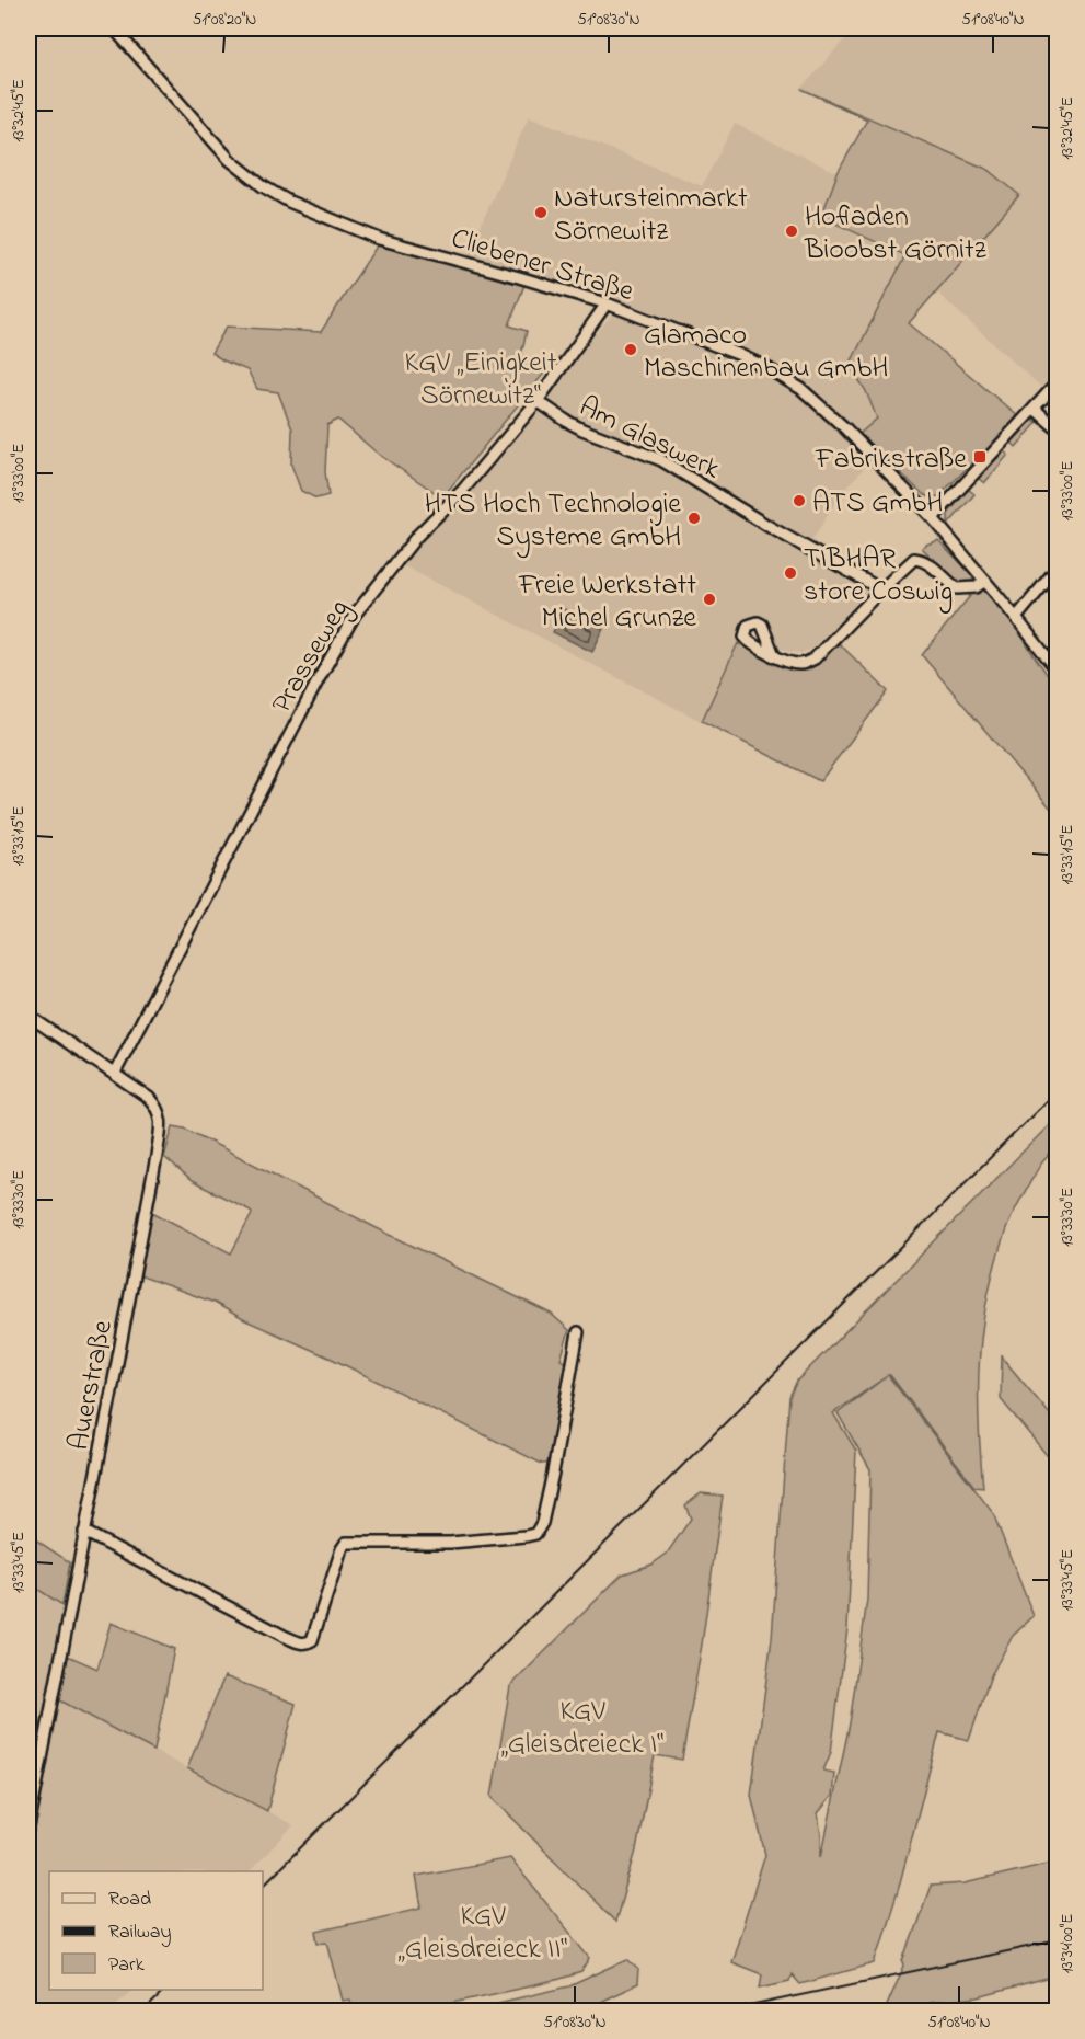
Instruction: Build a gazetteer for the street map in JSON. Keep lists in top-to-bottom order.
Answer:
{
  "streets": {
    "street": [
      "Cliebener Straße",
      "Am Glaswerk",
      "Prasseweg",
      "Auerstraße"
    ]
  },
  "crossings": [
    ["Cliebener Straße", "Prasseweg"],
    ["Am Glaswerk", "Prasseweg"],
    ["Prasseweg", "Auerstraße"]
  ],
  "parks": ["KGV „Einigkeit Sörnewitz“", "KGV „Gleisdreieck I“", "KGV „Gleisdreieck II“"],
  "places": {
    "other": [
      "Natursteinmarkt Sörnewitz",
      "Hofladen Bioobst Görnitz",
      "Glamaco Maschinenbau GmbH",
      "ATS GmbH",
      "HTS Hoch Technologie Systeme GmbH",
      "TIBHAR store Coswig",
      "Freie Werkstatt Michel Grunze"
    ],
    "transit": ["Fabrikstraße"]
  },
  "legend": ["Road", "Railway", "Park"],
  "coordinates": [
    "51°08'20\"N",
    "51°08'30\"N",
    "51°08'40\"N",
    "13°32'45\"E",
    "13°33'00\"E",
    "13°33'15\"E",
    "13°33'30\"E",
    "13°33'45\"E",
    "13°34'00\"E"
  ]
}
